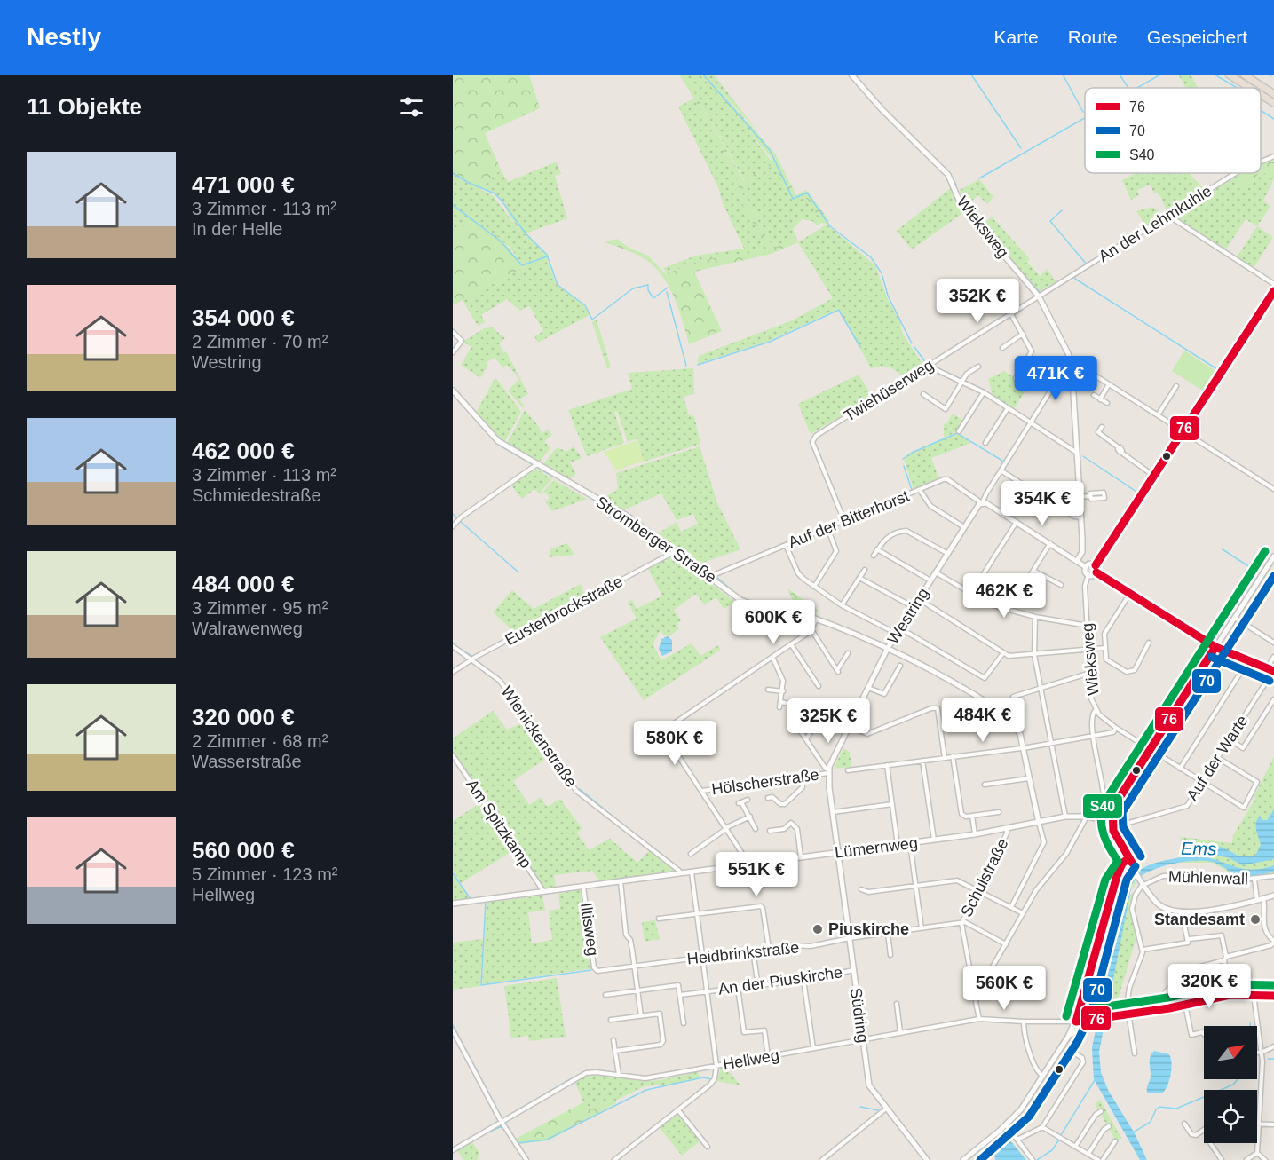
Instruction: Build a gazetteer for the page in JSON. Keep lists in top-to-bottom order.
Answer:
{
  "streets": {
    "street": [
      "An der Lehmkuhle",
      "Wieksweg",
      "Twiehüserweg",
      "Auf der Bitterhorst",
      "Stromberger Straße",
      "Eusterbrockstraße",
      "Westring",
      "Wienickenstraße",
      "Auf der Warte",
      "Hölscherstraße",
      "Am Spitzkamp",
      "Lümernweg",
      "Schulstraße",
      "Mühlenwall",
      "Iltisweg",
      "Heidbrinkstraße",
      "An der Piuskirche",
      "Südring",
      "Hellweg"
    ]
  },
  "crossings": [
    ["An der Lehmkuhle", "Wieksweg"],
    ["An der Lehmkuhle", "Twiehüserweg"],
    ["Wieksweg", "Twiehüserweg"],
    ["Wieksweg", "Auf der Warte"],
    ["Twiehüserweg", "Auf der Bitterhorst"],
    ["Auf der Bitterhorst", "Stromberger Straße"],
    ["Auf der Bitterhorst", "Westring"],
    ["Stromberger Straße", "Eusterbrockstraße"],
    ["Stromberger Straße", "Westring"],
    ["Stromberger Straße", "Lümernweg"],
    ["Eusterbrockstraße", "Wienickenstraße"],
    ["Westring", "Hölscherstraße"],
    ["Wienickenstraße", "Lümernweg"],
    ["Am Spitzkamp", "Lümernweg"],
    ["Lümernweg", "Schulstraße"],
    ["Lümernweg", "Iltisweg"],
    ["Lümernweg", "Südring"],
    ["Schulstraße", "Heidbrinkstraße"],
    ["Schulstraße", "Hellweg"],
    ["Iltisweg", "Heidbrinkstraße"],
    ["Heidbrinkstraße", "Südring"],
    ["An der Piuskirche", "Südring"],
    ["Südring", "Hellweg"]
  ],
  "water": ["Ems"],
  "places": ["Standesamt", "Piuskirche"],
  "lines": ["transit line 76", "transit line S40", "transit line 70"],
  "legend": ["76", "70", "S40"],
  "north": "top right",
  "page": {
    "header": "Nestly",
    "nav": ["Karte", "Route", "Gespeichert"],
    "heading": "11 Objekte",
    "list": [
      {
        "name": "471 000 €",
        "note": "3 Zimmer · 113 m² · In der Helle"
      },
      {
        "name": "354 000 €",
        "note": "2 Zimmer · 70 m² · Westring"
      },
      {
        "name": "462 000 €",
        "note": "3 Zimmer · 113 m² · Schmiedestraße"
      },
      {
        "name": "484 000 €",
        "note": "3 Zimmer · 95 m² · Walrawenweg"
      },
      {
        "name": "320 000 €",
        "note": "2 Zimmer · 68 m² · Wasserstraße"
      },
      {
        "name": "560 000 €",
        "note": "5 Zimmer · 123 m² · Hellweg"
      }
    ],
    "price": [
      "352K €",
      "471K €",
      "354K €",
      "462K €",
      "600K €",
      "484K €",
      "325K €",
      "580K €",
      "551K €",
      "320K €",
      "560K €"
    ]
  }
}
